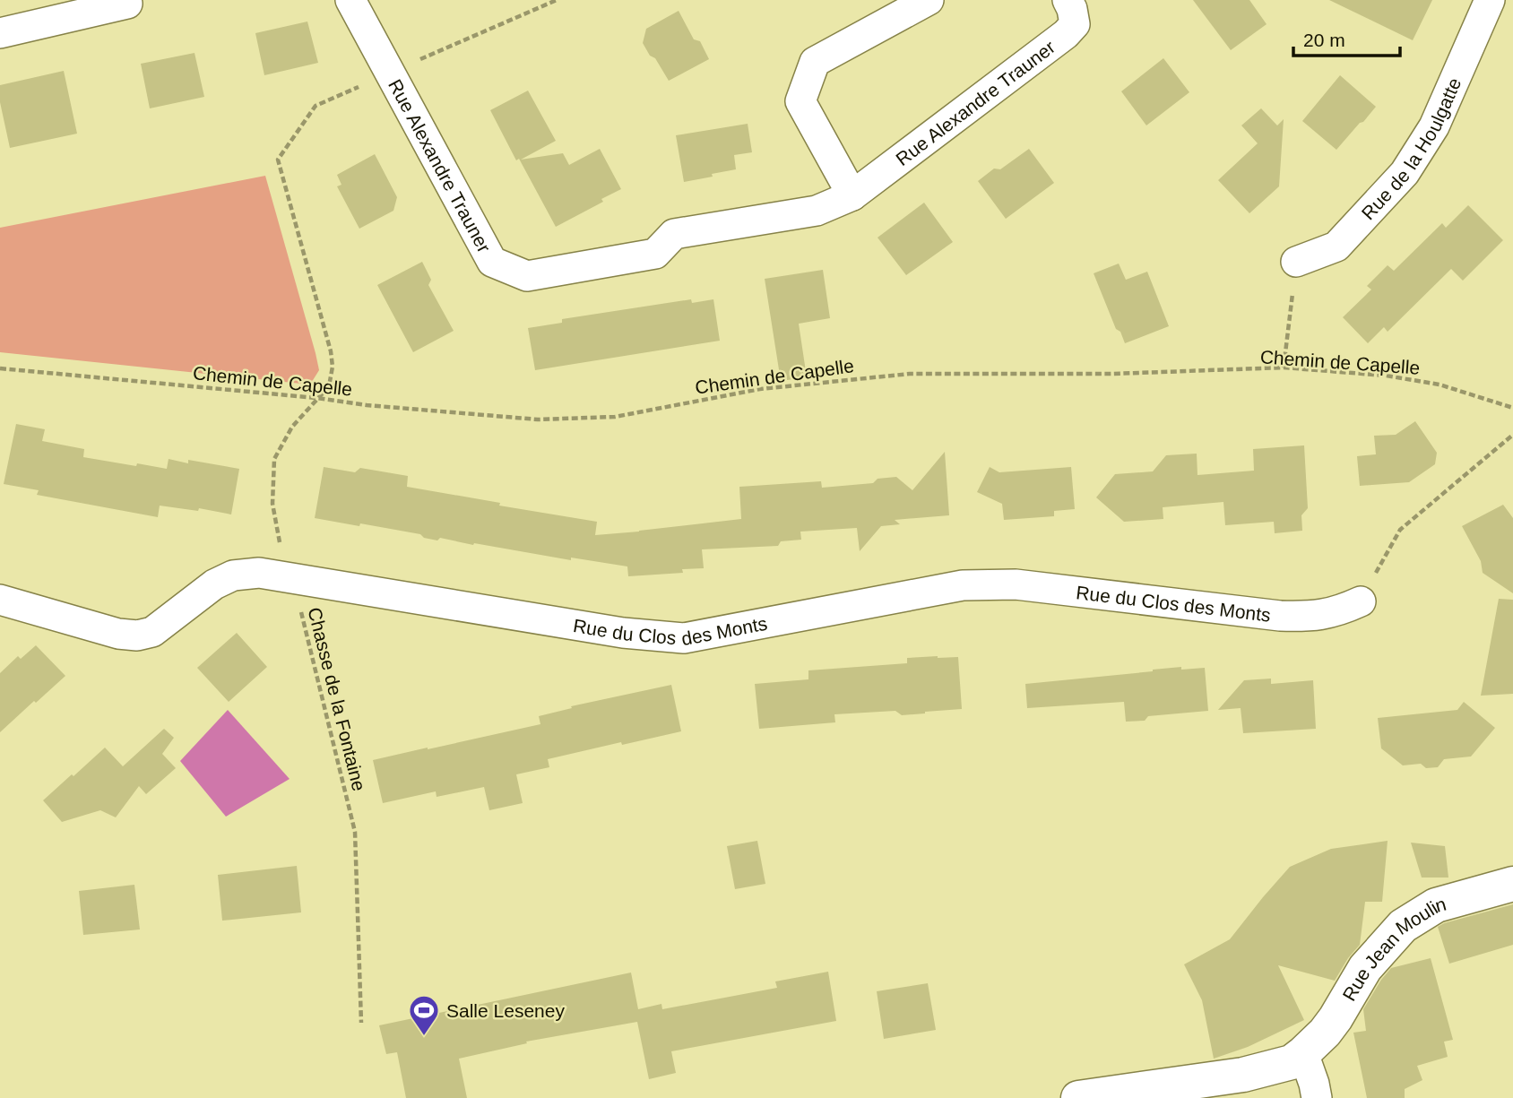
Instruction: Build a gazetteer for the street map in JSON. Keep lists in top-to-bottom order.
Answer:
{
  "streets": {
    "street": [
      "Rue Alexandre Trauner",
      "Rue de la Houlgatte",
      "Rue du Clos des Monts",
      "Rue Jean Moulin"
    ],
    "path": ["Chemin de Capelle", "Chasse de la Fontaine"]
  },
  "crossings": [
    ["Rue Alexandre Trauner", "Chasse de la Fontaine"],
    ["Chemin de Capelle", "Chasse de la Fontaine"],
    ["Rue du Clos des Monts", "Chasse de la Fontaine"]
  ],
  "places": {
    "sports": ["Salle Leseney"]
  },
  "scale_bar": "20 m"
}
